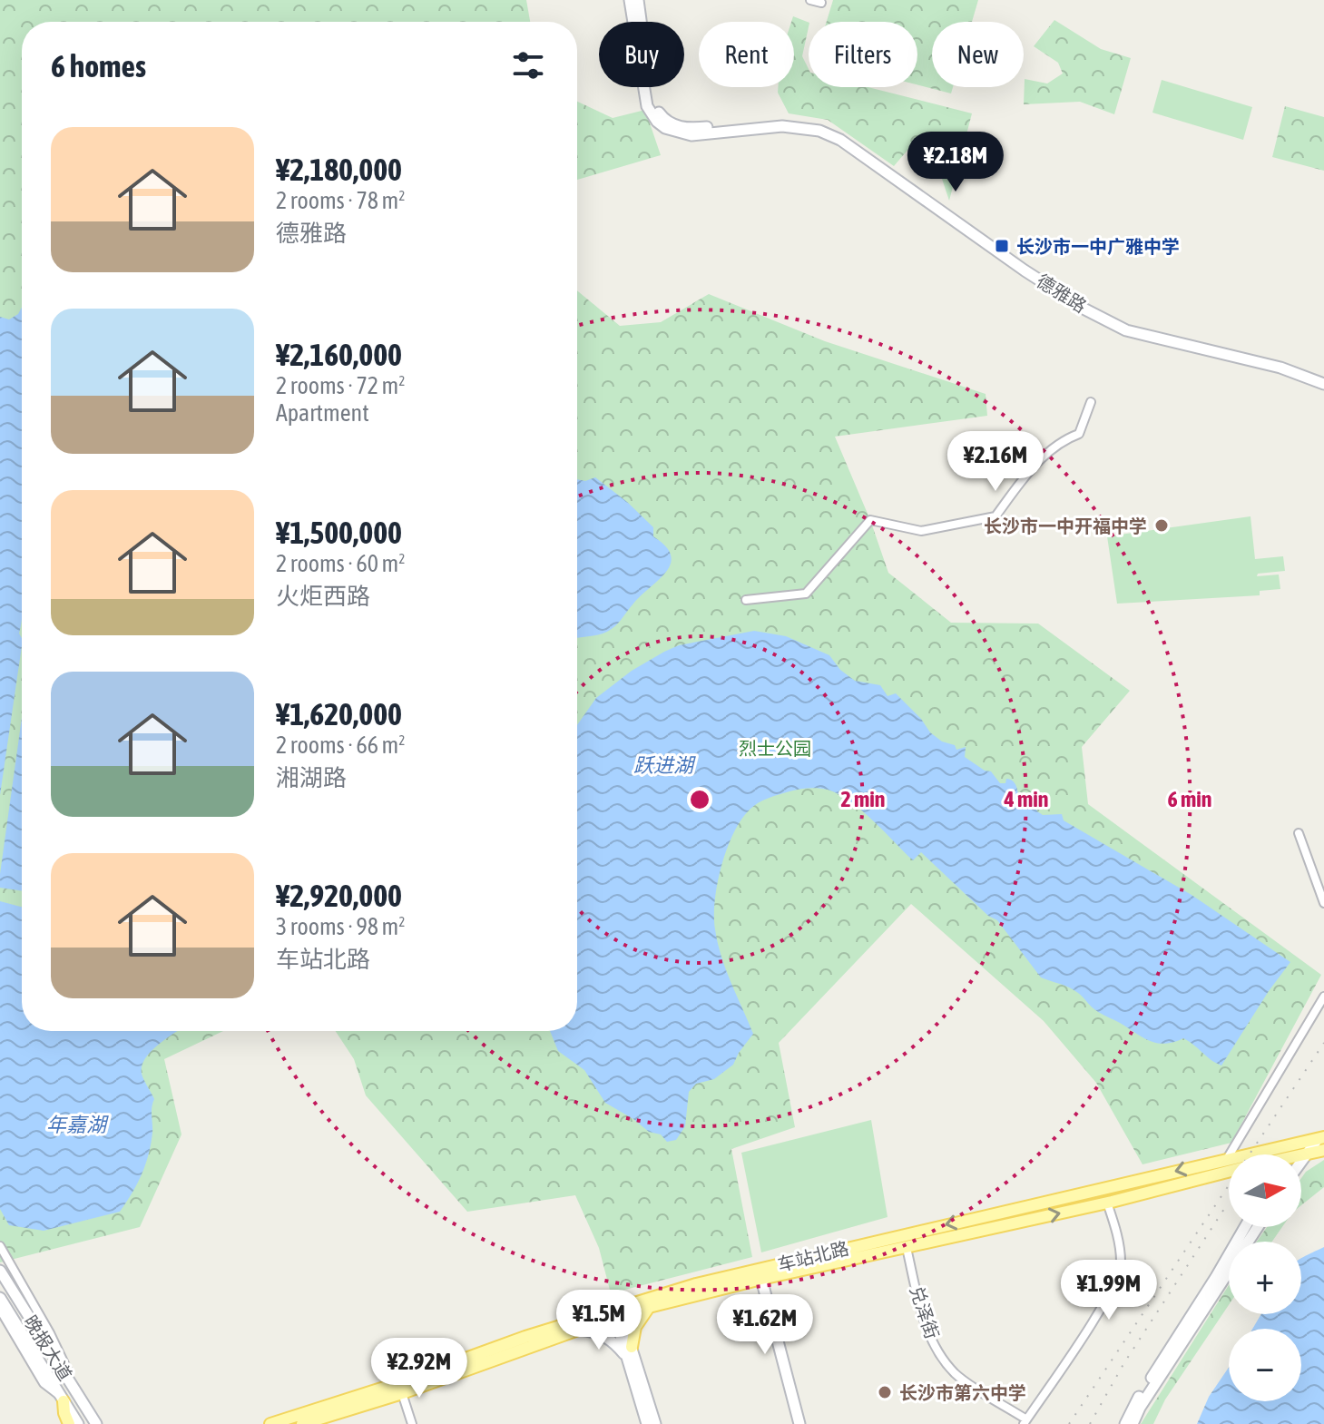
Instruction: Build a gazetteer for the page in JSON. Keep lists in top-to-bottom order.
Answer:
{
  "streets": {
    "main road": ["车站北路"],
    "street": ["德雅路", "兑泽街", "晚报大道"]
  },
  "crossings": [
    ["车站北路", "兑泽街"]
  ],
  "water": ["跃进湖", "年嘉湖"],
  "parks": ["烈士公园"],
  "places": {
    "transit": ["长沙市一中广雅中学"],
    "other": ["长沙市一中开福中学", "长沙市第六中学"]
  },
  "north": "right",
  "page": {
    "chip": [
      "Buy",
      "Rent",
      "Filters",
      "New"
    ],
    "heading": "6 homes",
    "list": [
      {
        "name": "¥2,180,000",
        "note": "2 rooms · 78 m² · 德雅路"
      },
      {
        "name": "¥2,160,000",
        "note": "2 rooms · 72 m² · Apartment"
      },
      {
        "name": "¥1,500,000",
        "note": "2 rooms · 60 m² · 火炬西路"
      },
      {
        "name": "¥1,620,000",
        "note": "2 rooms · 66 m² · 湘湖路"
      },
      {
        "name": "¥2,920,000",
        "note": "3 rooms · 98 m² · 车站北路"
      }
    ],
    "price": [
      "¥2.18M",
      "¥2.16M",
      "¥1.99M",
      "¥1.5M",
      "¥1.62M",
      "¥2.92M"
    ],
    "map_buttons": ["+", "−"]
  },
  "rings": ["2 min", "4 min", "6 min"]
}
